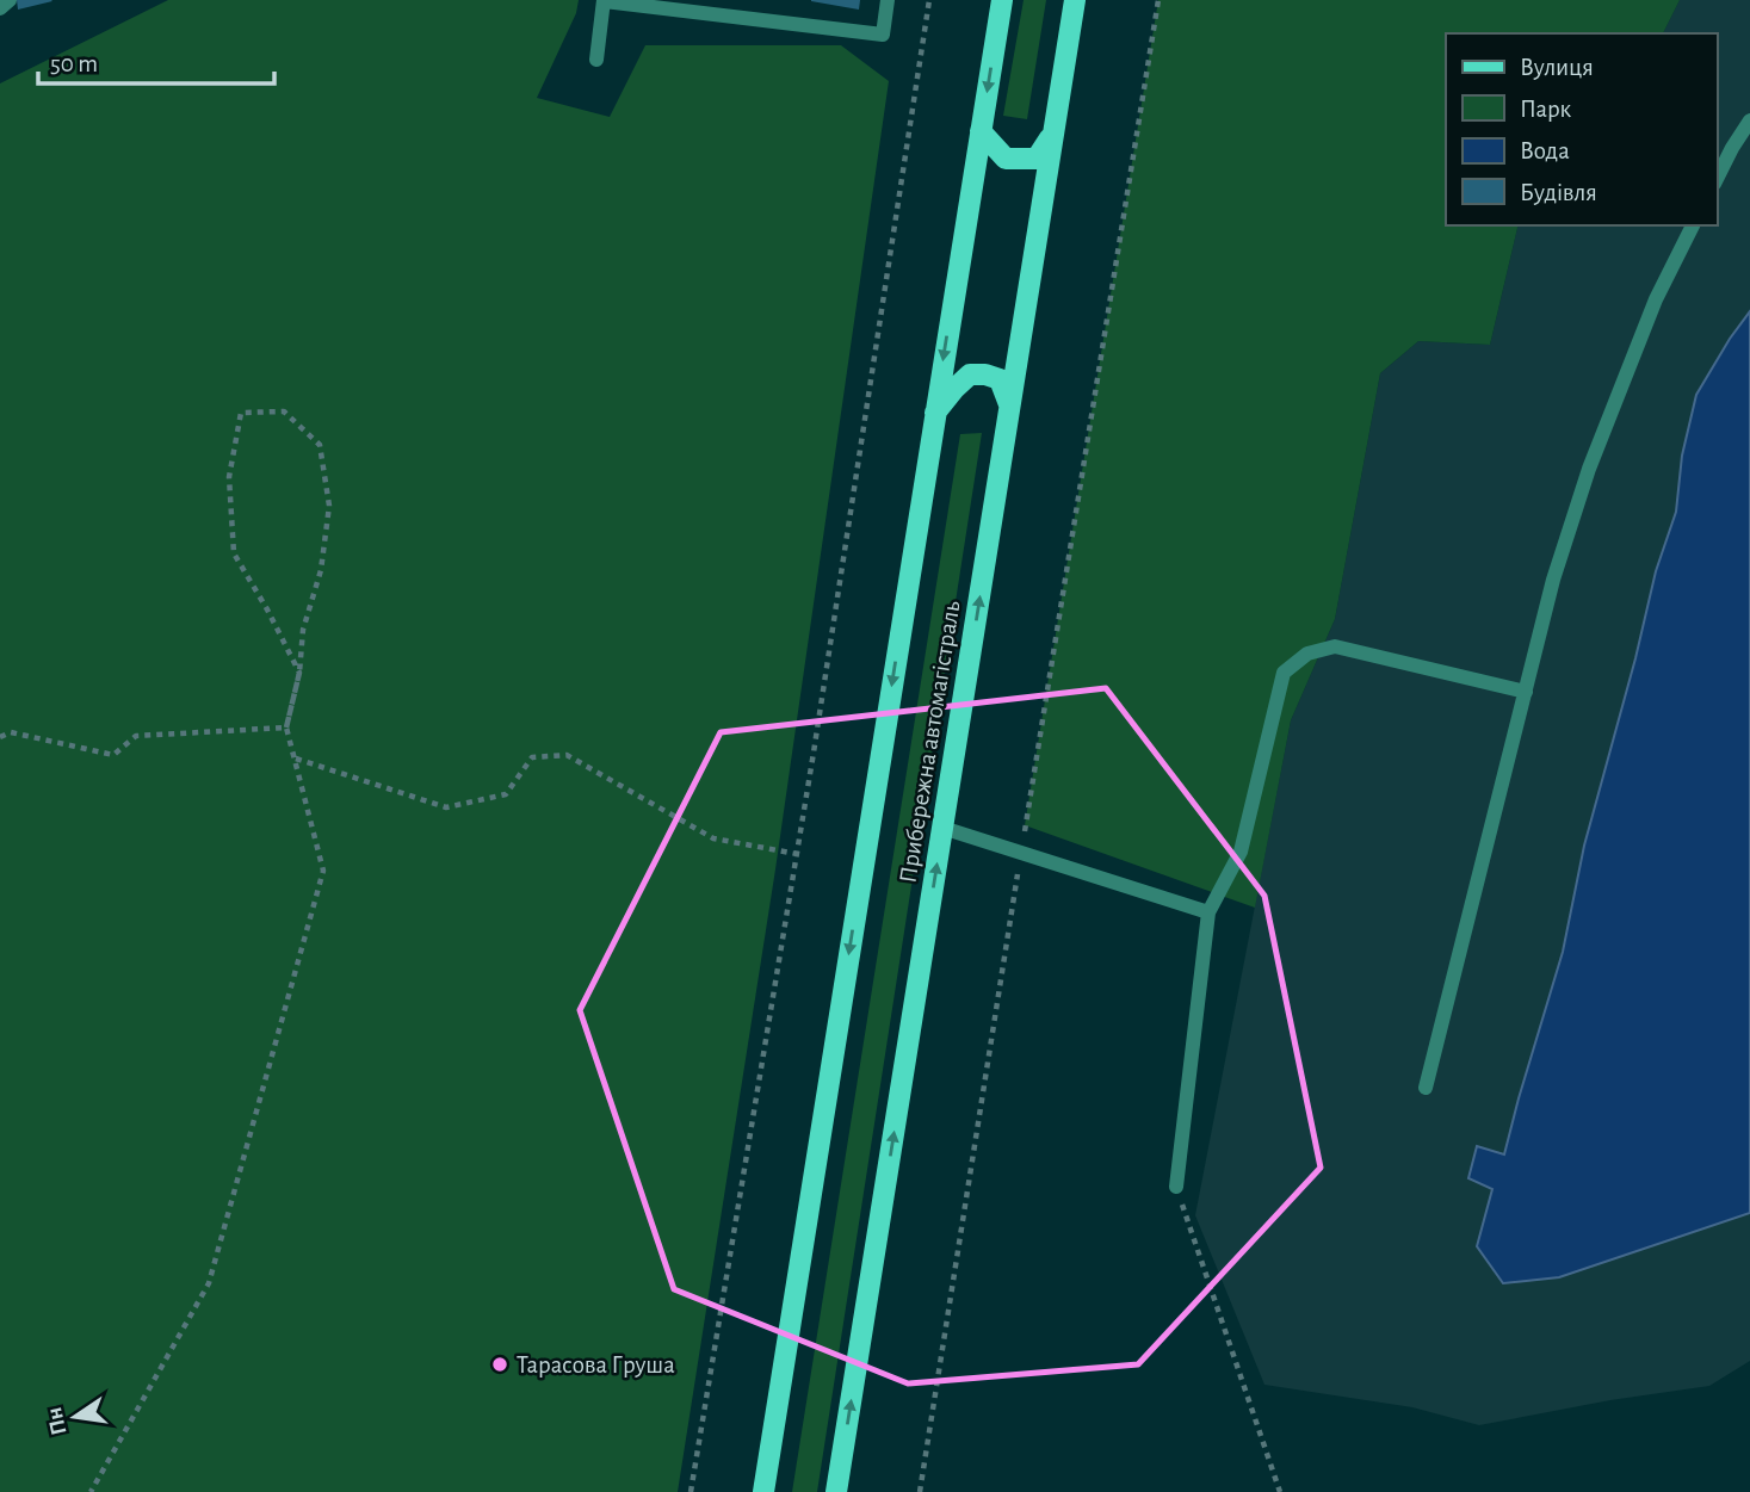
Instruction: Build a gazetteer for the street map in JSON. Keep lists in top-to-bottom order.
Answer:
{
  "streets": {
    "main road": ["Прибережна автомагістраль"]
  },
  "places": ["Тарасова Груша"],
  "legend": [
    "Вулиця",
    "Парк",
    "Вода",
    "Будівля"
  ],
  "scale_bar": "50 m",
  "north": "left"
}
